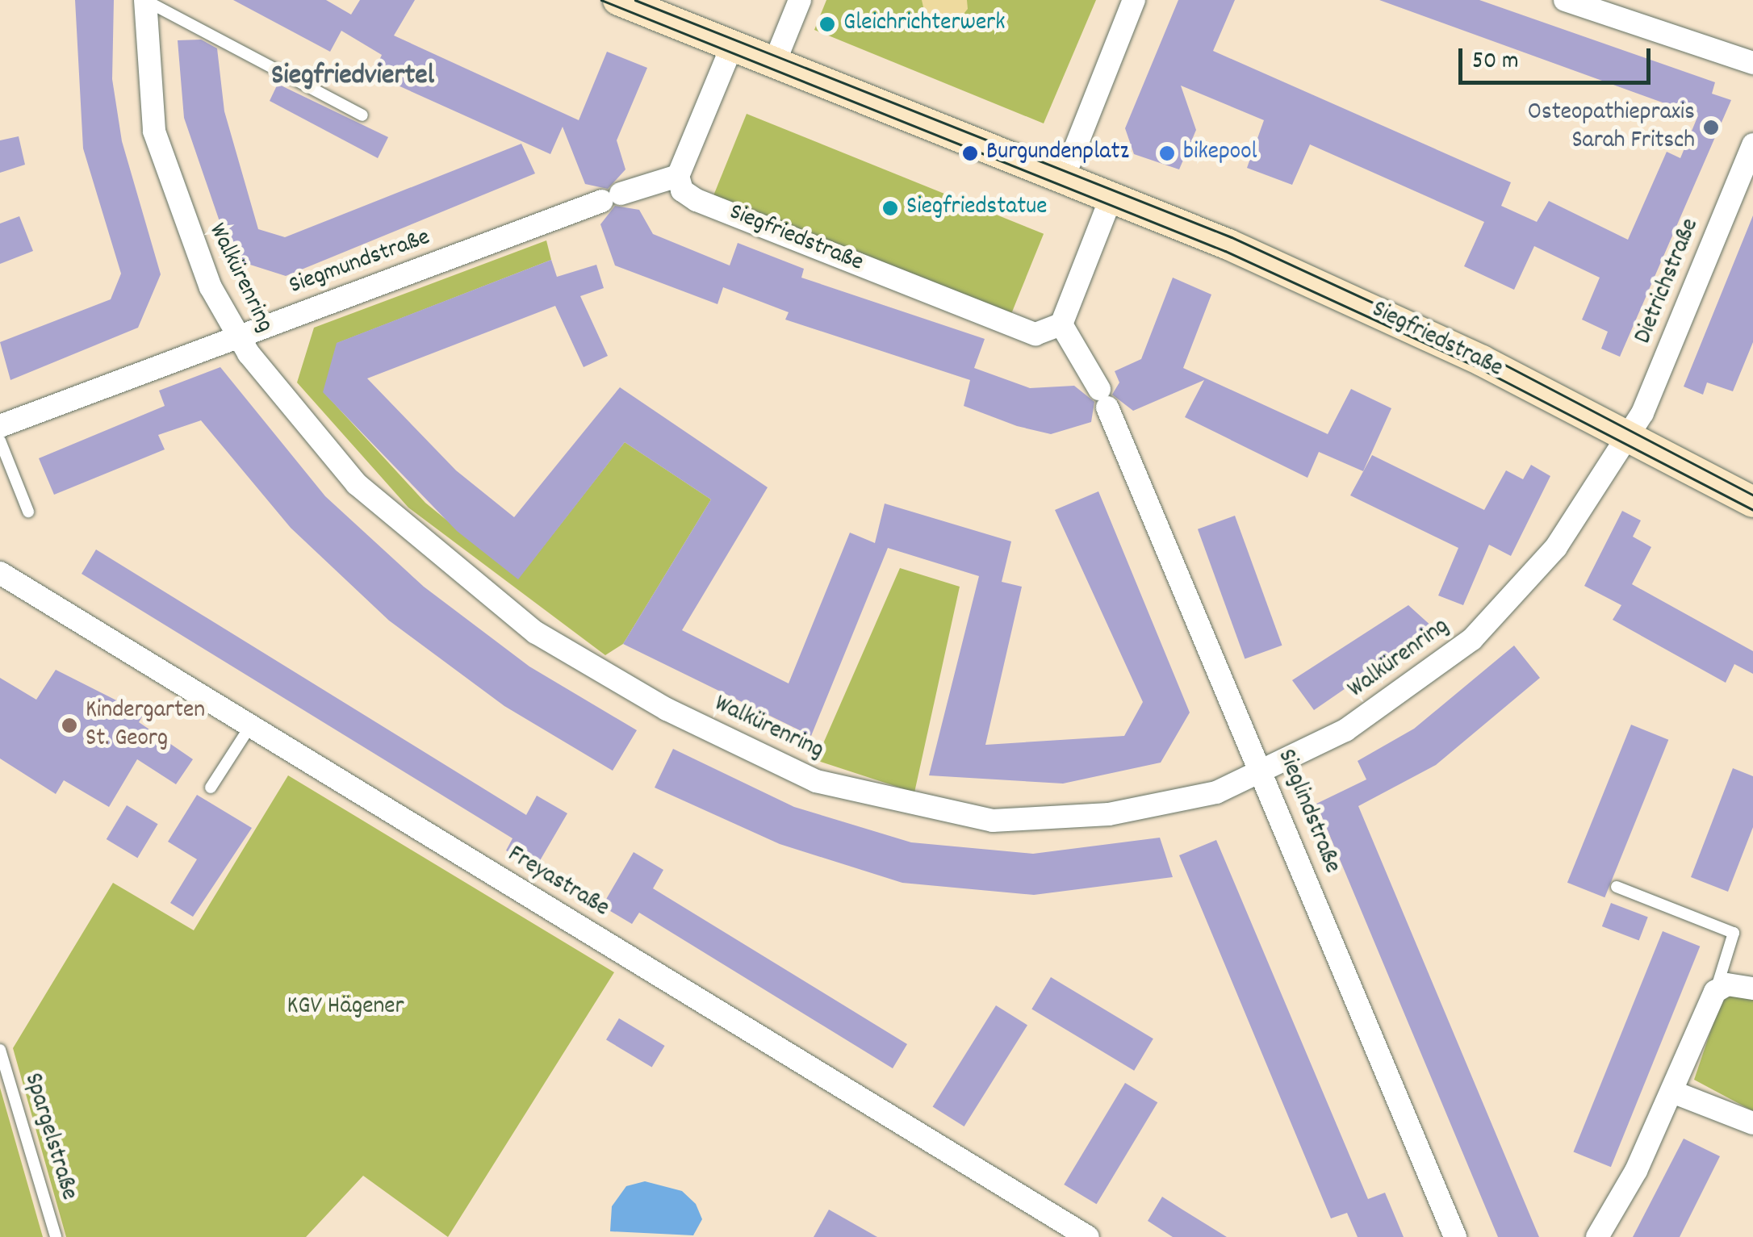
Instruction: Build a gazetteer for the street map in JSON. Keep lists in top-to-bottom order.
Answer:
{
  "streets": {
    "street": [
      "Siegfriedstraße",
      "Siegmundstraße",
      "Walkürenring",
      "Dietrichstraße",
      "Sieglindstraße",
      "Freyastraße"
    ],
    "lane": ["Spargelstraße"]
  },
  "crossings": [
    ["Siegfriedstraße", "Siegmundstraße"],
    ["Siegfriedstraße", "Walkürenring"],
    ["Siegfriedstraße", "Dietrichstraße"],
    ["Siegfriedstraße", "Sieglindstraße"],
    ["Siegmundstraße", "Walkürenring"],
    ["Walkürenring", "Dietrichstraße"],
    ["Walkürenring", "Sieglindstraße"]
  ],
  "districts": ["Siegfriedviertel"],
  "parks": ["KGV Hägener"],
  "places": [
    "Gleichrichterwerk",
    "Osteopathiepraxis Sarah Fritsch",
    "Burgundenplatz",
    "bikepool",
    "Siegfriedstatue",
    "Kindergarten St. Georg"
  ],
  "scale_bar": "50 m"
}
